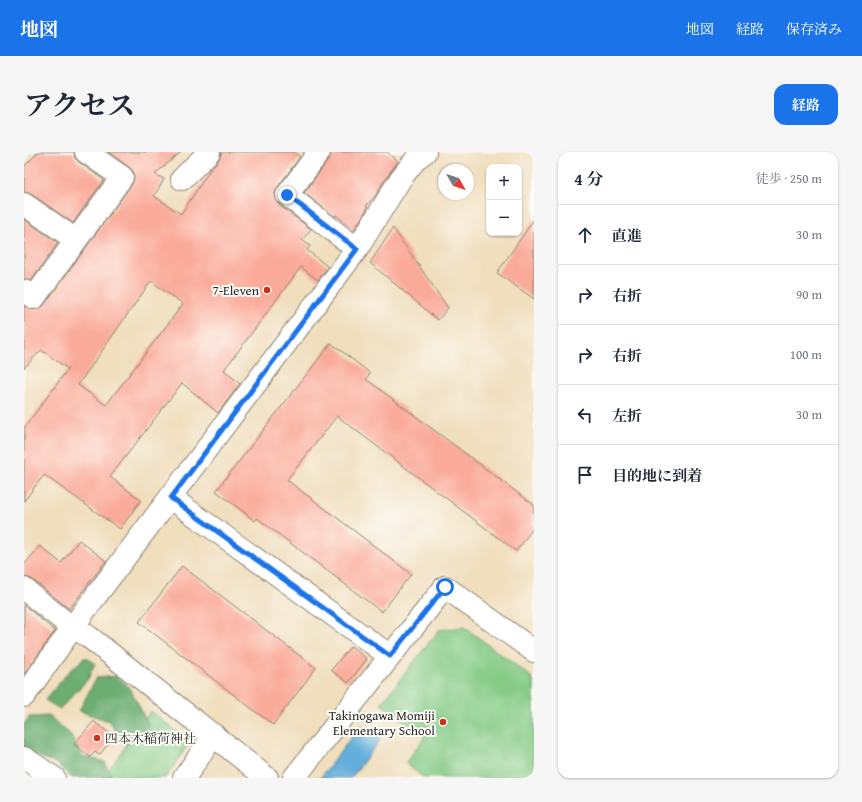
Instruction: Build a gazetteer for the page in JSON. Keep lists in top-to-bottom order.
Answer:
{
  "places": ["7-Eleven", "Takinogawa Momiji Elementary School", "四本木稲荷神社"],
  "north": "bottom right",
  "page": {
    "header": "地図",
    "nav": ["地図", "経路", "保存済み"],
    "title": "アクセス",
    "buttons": "経路",
    "heading": ["4 分", "徒歩 · 250 m"],
    "map_buttons": ["+", "−"],
    "list": [
      ["直進", "30 m"],
      ["右折", "90 m"],
      ["右折", "100 m"],
      ["左折", "30 m"],
      "目的地に到着"
    ]
  }
}
